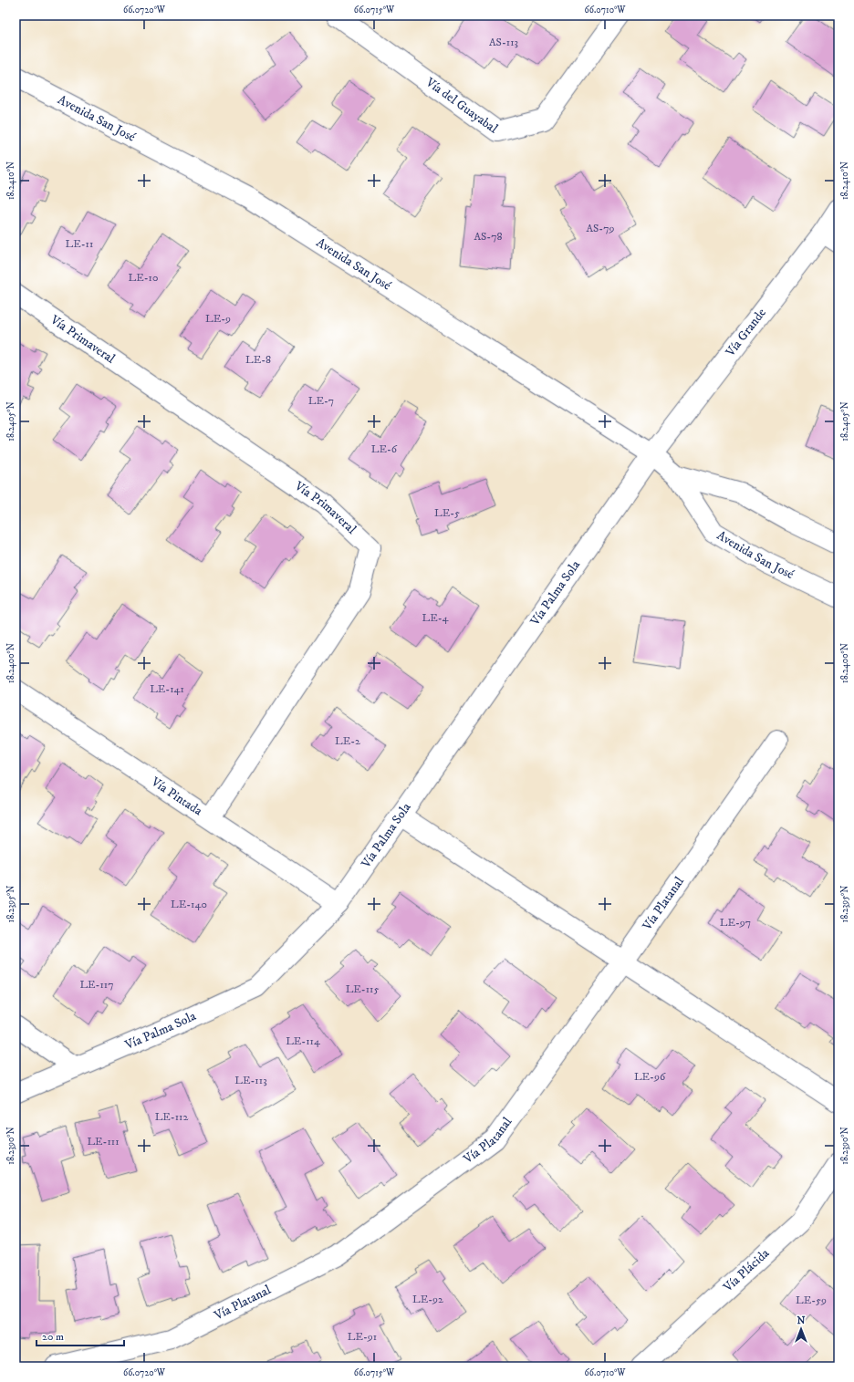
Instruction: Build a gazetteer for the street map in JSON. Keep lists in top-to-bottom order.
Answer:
{
  "streets": {
    "street": [
      "Vía del Guayabal",
      "Avenida San José",
      "Vía Grande",
      "Vía Primaveral",
      "Vía Palma Sola",
      "Vía Pintada",
      "Vía Platanal",
      "Vía Plácida"
    ]
  },
  "crossings": [
    ["Avenida San José", "Vía Grande"],
    ["Avenida San José", "Vía Palma Sola"],
    ["Vía Grande", "Vía Palma Sola"],
    ["Vía Primaveral", "Vía Pintada"],
    ["Vía Palma Sola", "Vía Pintada"]
  ],
  "house_numbers": [
    "AS-113",
    "AS-79",
    "AS-78",
    "LE-11",
    "LE-10",
    "LE-9",
    "LE-8",
    "LE-7",
    "LE-6",
    "LE-5",
    "LE-4",
    "LE-141",
    "LE-2",
    "LE-140",
    "LE-97",
    "LE-117",
    "LE-115",
    "LE-114",
    "LE-96",
    "LE-113",
    "LE-112",
    "LE-111",
    "LE-92",
    "LE-59",
    "LE-91"
  ],
  "scale_bar": "20 m",
  "north": "top",
  "coordinates": [
    "66.0720°W",
    "66.0715°W",
    "66.0710°W",
    "18.2410°N",
    "18.2405°N",
    "18.2400°N",
    "18.2395°N",
    "18.2390°N"
  ]
}
